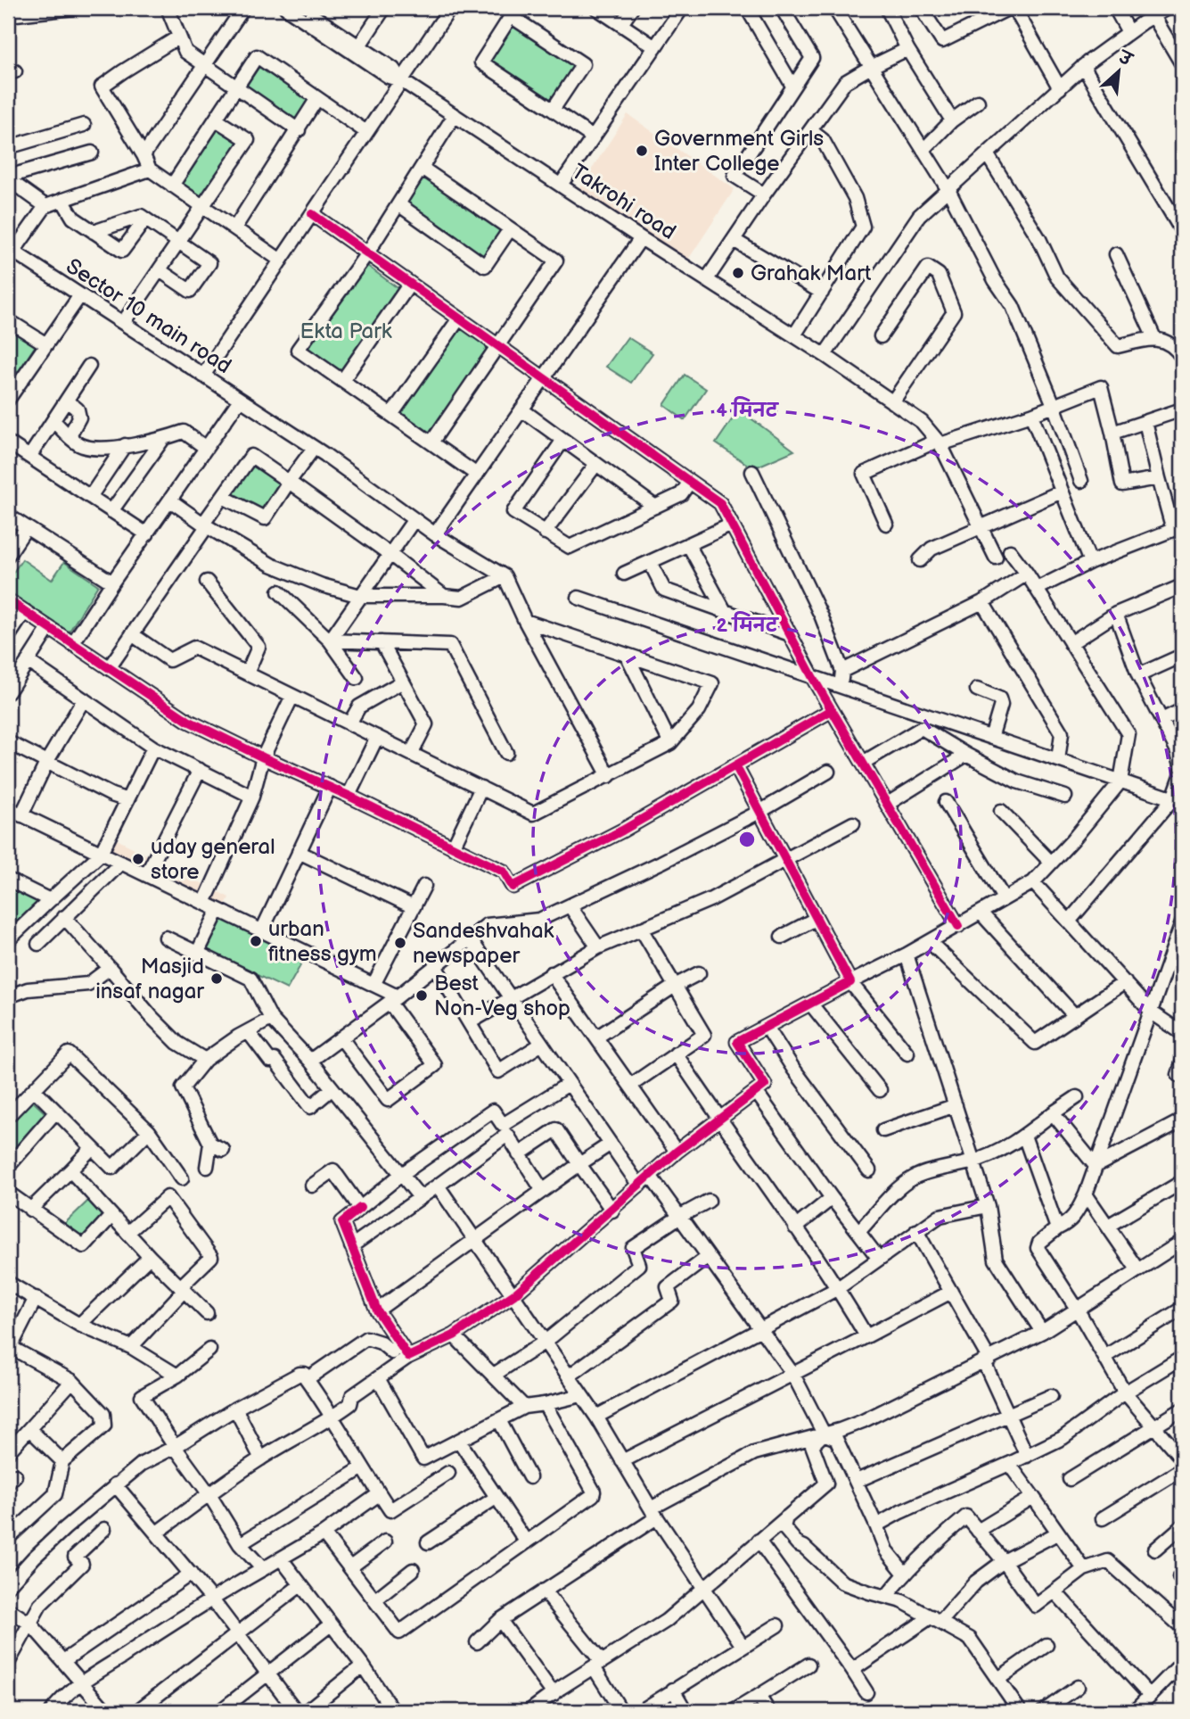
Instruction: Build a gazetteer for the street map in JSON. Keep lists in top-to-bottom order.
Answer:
{
  "streets": {
    "street": ["Takrohi road", "Sector 10 main road"]
  },
  "parks": ["Ekta Park"],
  "places": [
    "Government Girls Inter College",
    "Grahak Mart",
    "uday general store",
    "urban fitness gym",
    "Sandeshvahak newspaper",
    "Masjid insaf nagar",
    "Best Non-Veg shop"
  ],
  "north": "top right",
  "rings": ["4 मिनट", "2 मिनट"]
}
